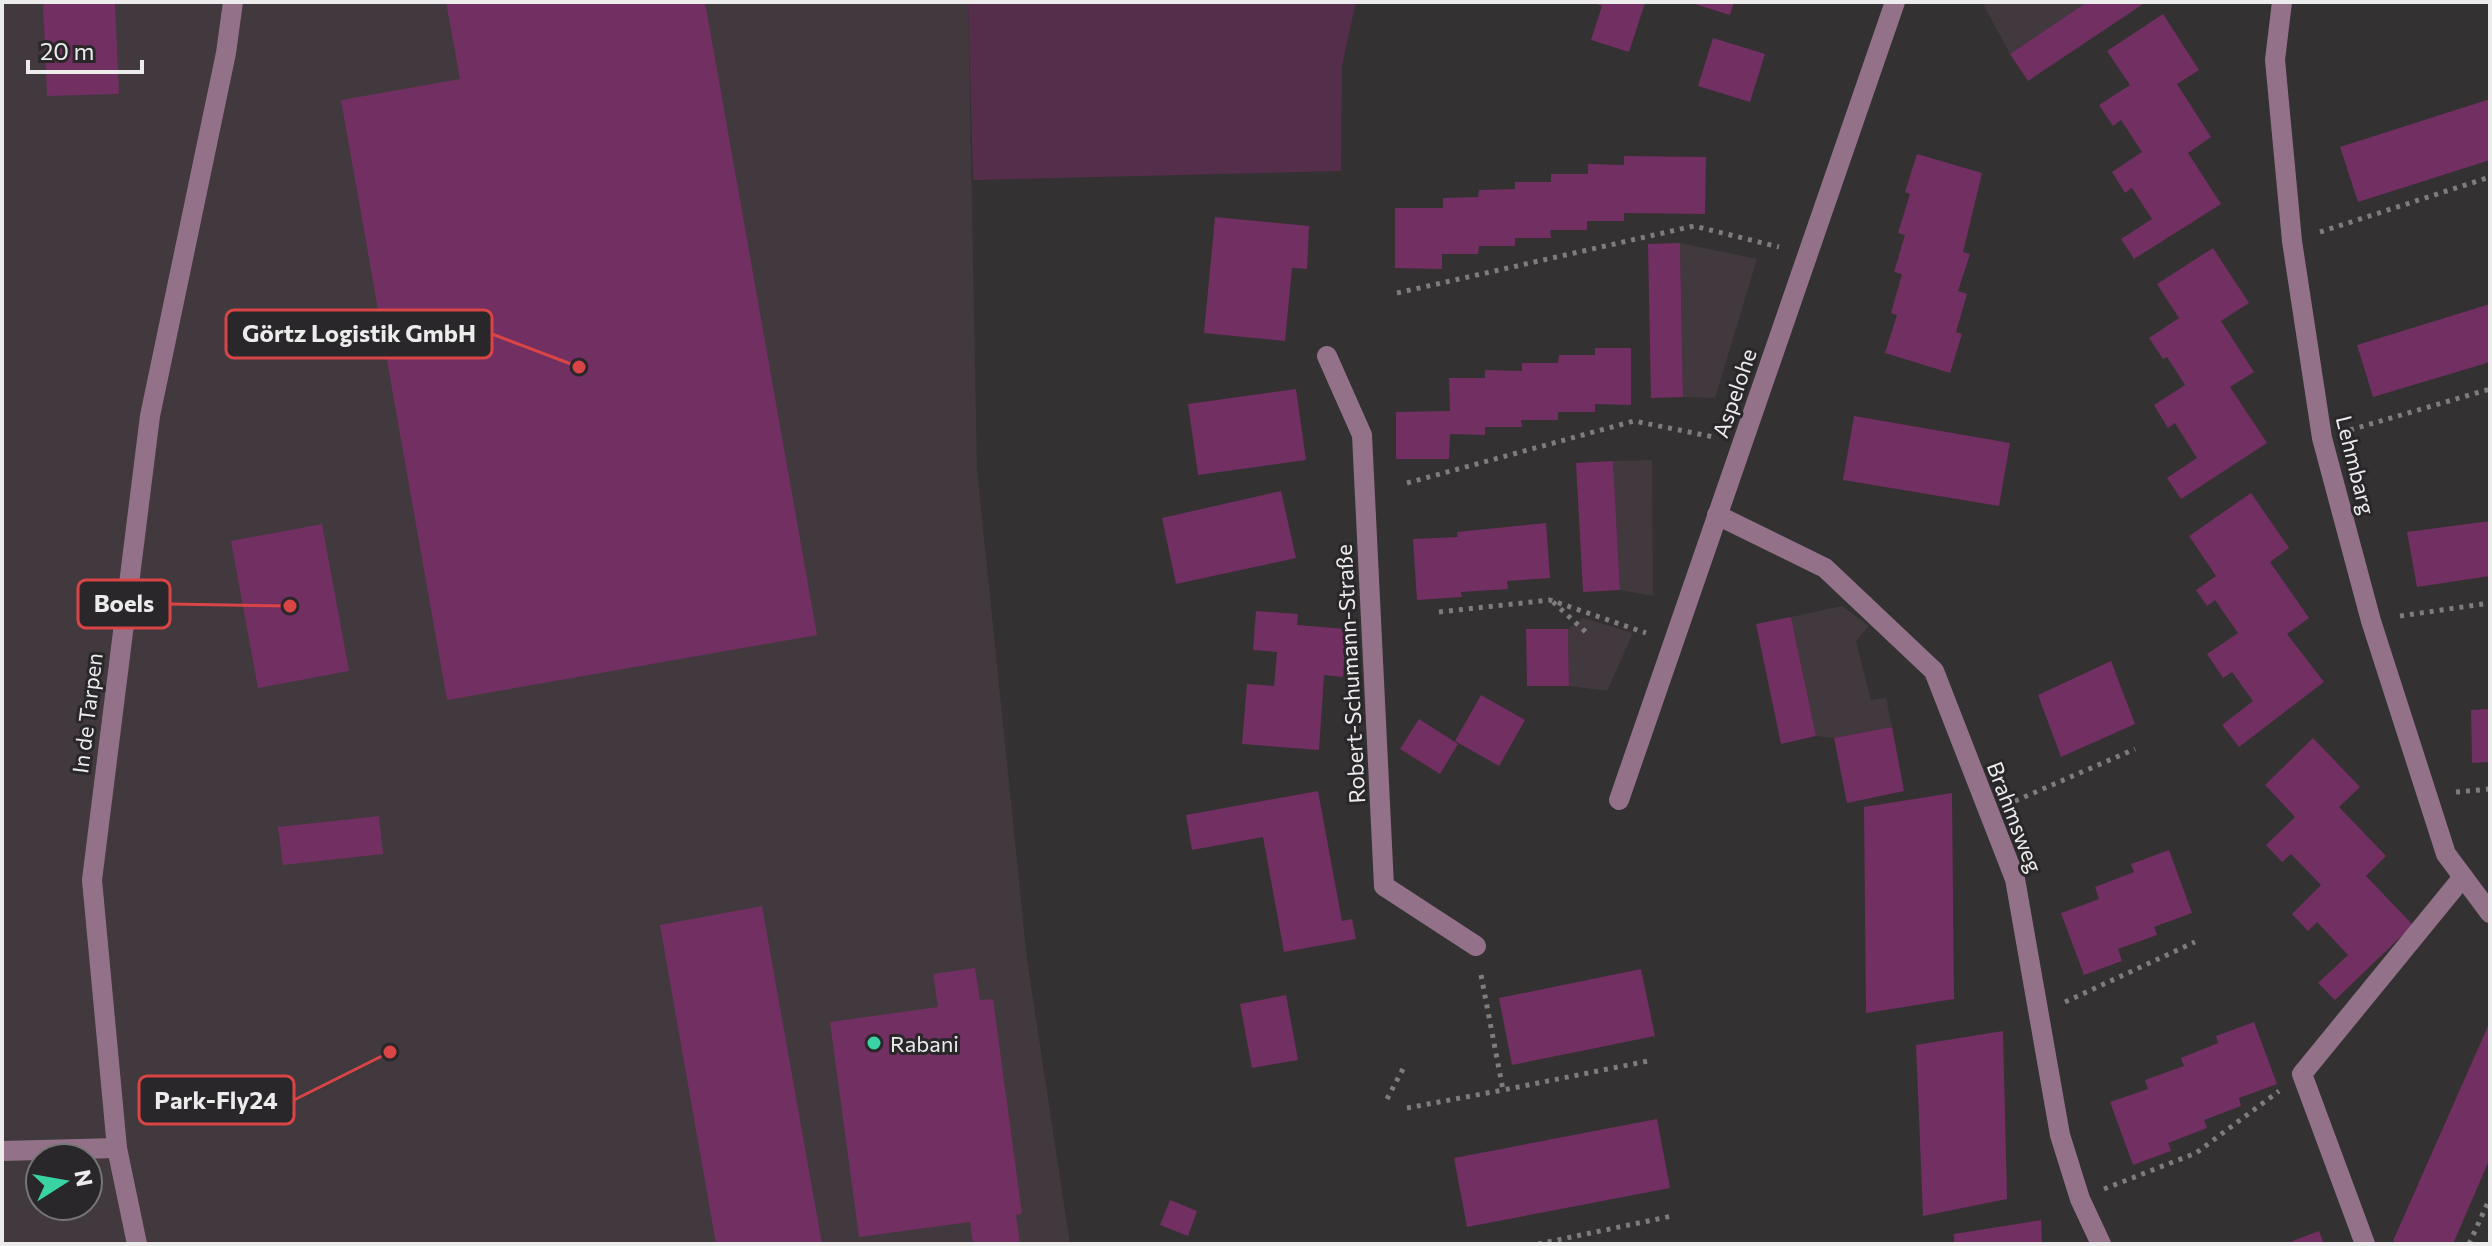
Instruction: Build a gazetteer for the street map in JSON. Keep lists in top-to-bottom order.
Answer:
{
  "streets": {
    "street": [
      "Aspelohe",
      "Lehmbarg",
      "Robert-Schumann-Straße",
      "In de Tarpen",
      "Brahmsweg"
    ]
  },
  "crossings": [
    ["Aspelohe", "Brahmsweg"]
  ],
  "places": [
    "Görtz Logistik GmbH",
    "Boels",
    "Rabani",
    "Park-Fly24"
  ],
  "scale_bar": "20 m",
  "north": "right"
}
